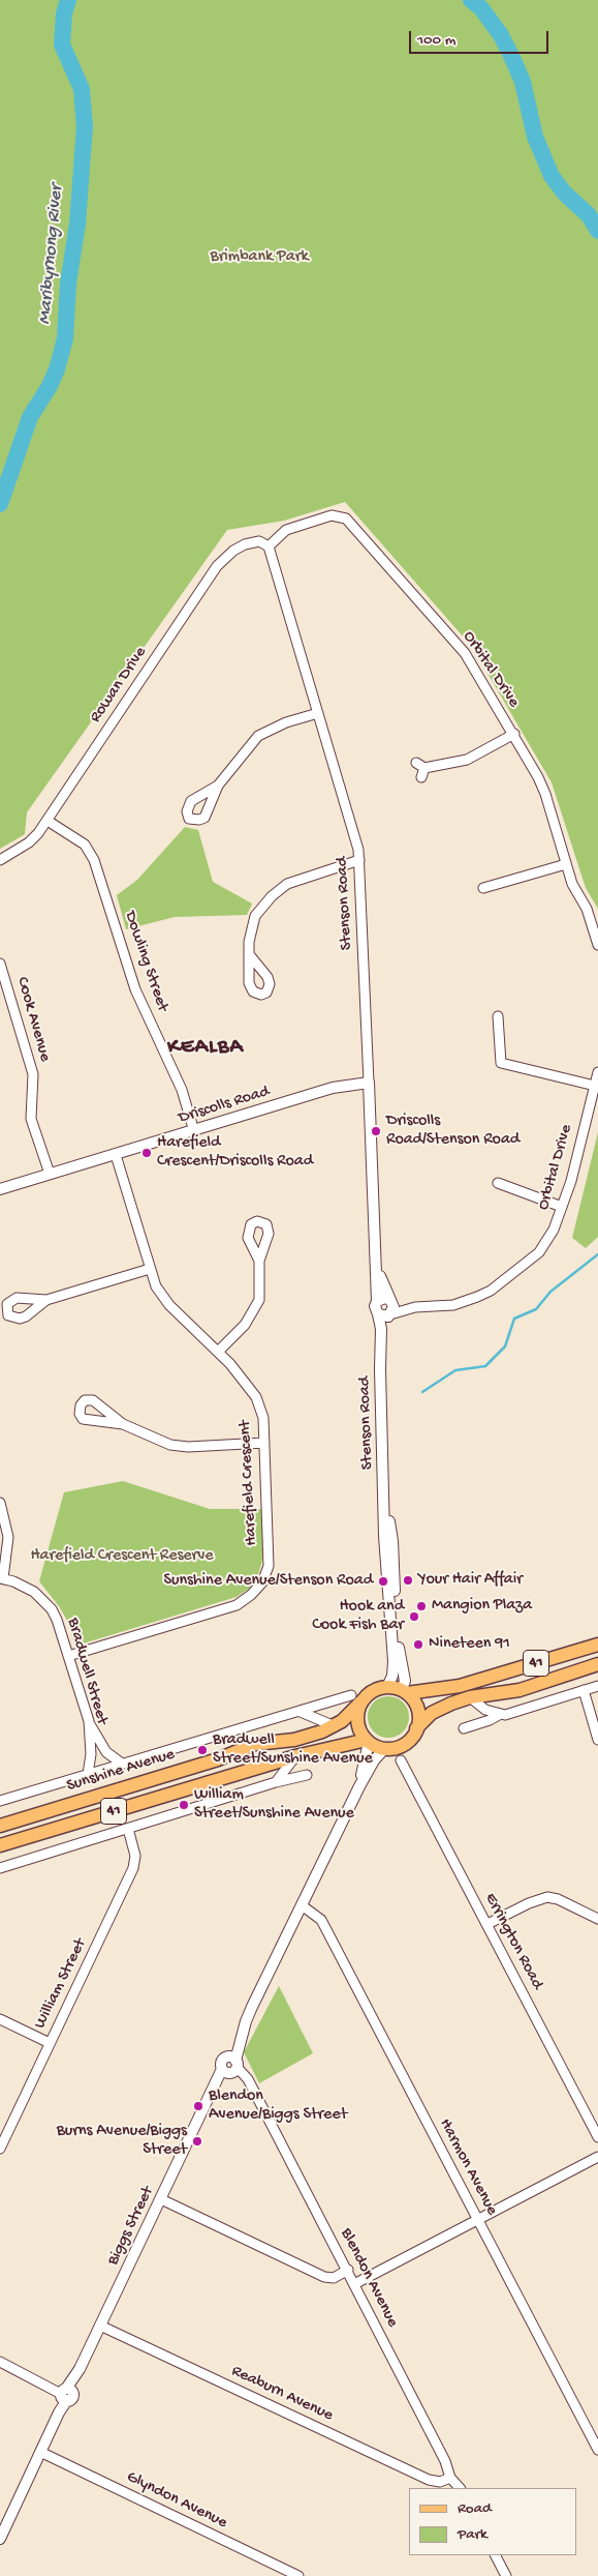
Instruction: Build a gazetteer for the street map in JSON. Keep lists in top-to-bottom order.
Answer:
{
  "streets": {
    "main road": ["41", "Sunshine Avenue"],
    "street": [
      "Orbital Drive",
      "Rowan Drive",
      "Stenson Road",
      "Dowling Street",
      "Cook Avenue",
      "Driscolls Road",
      "Harefield Crescent",
      "Bradwell Street",
      "Errington Road",
      "William Street",
      "Harmon Avenue",
      "Biggs Street",
      "Blendon Avenue",
      "Reaburn Avenue",
      "Glyndon Avenue"
    ]
  },
  "crossings": [
    ["Orbital Drive", "Rowan Drive"],
    ["Orbital Drive", "Stenson Road"],
    ["Rowan Drive", "Stenson Road"],
    ["Rowan Drive", "Dowling Street"],
    ["Stenson Road", "Driscolls Road"],
    ["Stenson Road", "41"],
    ["Stenson Road", "Sunshine Avenue"],
    ["Stenson Road", "Biggs Street"],
    ["Dowling Street", "Driscolls Road"],
    ["Cook Avenue", "Driscolls Road"],
    ["Driscolls Road", "Harefield Crescent"],
    ["Harefield Crescent", "Bradwell Street"],
    ["41", "Sunshine Avenue"],
    ["41", "Biggs Street"],
    ["Bradwell Street", "Sunshine Avenue"],
    ["Sunshine Avenue", "Biggs Street"],
    ["Harmon Avenue", "Biggs Street"],
    ["Biggs Street", "Blendon Avenue"],
    ["Biggs Street", "Reaburn Avenue"],
    ["Biggs Street", "Glyndon Avenue"],
    ["Blendon Avenue", "Reaburn Avenue"]
  ],
  "districts": ["KEALBA"],
  "water": ["Maribyrnong River"],
  "parks": ["Brimbank Park", "Harefield Crescent Reserve"],
  "places": [
    "Driscolls Road/Stenson Road",
    "Harefield Crescent/Driscolls Road",
    "Your Hair Affair",
    "Sunshine Avenue/Stenson Road",
    "Mangion Plaza",
    "Hook and Cook Fish Bar",
    "Nineteen 91",
    "Bradwell Street/Sunshine Avenue",
    "William Street/Sunshine Avenue",
    "Blendon Avenue/Biggs Street",
    "Burns Avenue/Biggs Street"
  ],
  "legend": ["Road", "Park"],
  "scale_bar": "100 m"
}
